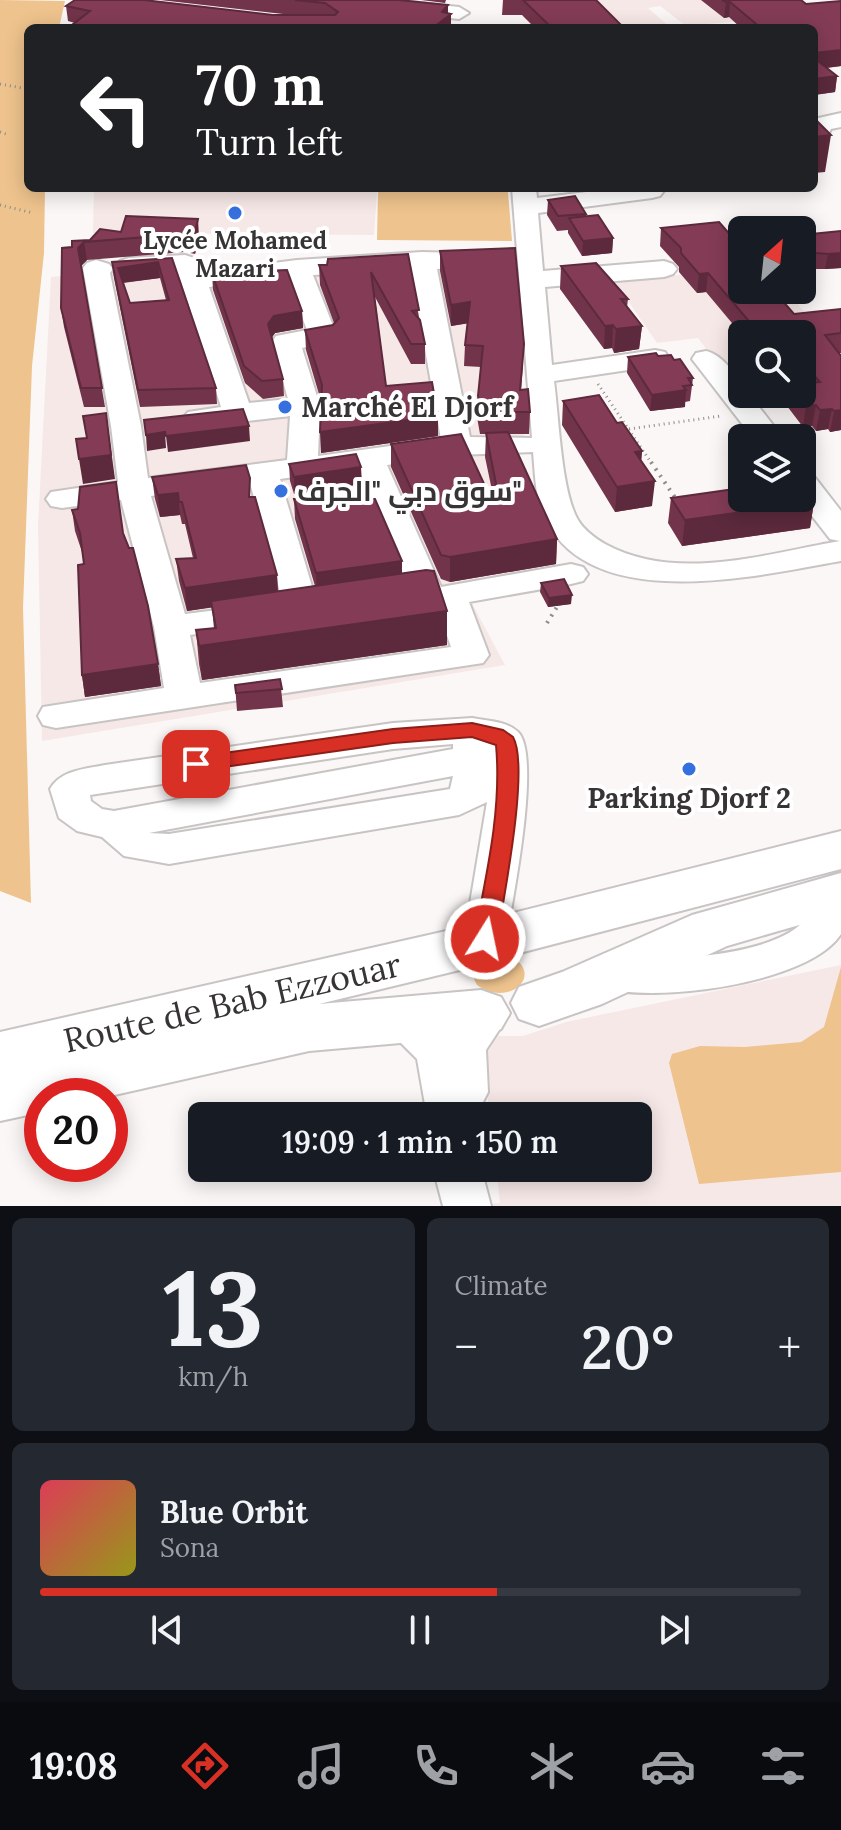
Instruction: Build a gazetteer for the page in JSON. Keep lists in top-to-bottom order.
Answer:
{
  "streets": {
    "main road": ["Route de Bab Ezzouar"]
  },
  "places": [
    "Lycée Mohamed Mazari",
    "Marché El Djorf",
    "سوق دبي \"الجرف\"",
    "Parking Djorf 2"
  ],
  "north": "top right",
  "page": {
    "turn": ["70 m", "Turn left"],
    "limit": "20",
    "trip": "19:09 · 1 min · 150 m",
    "tile": [
      ["13", "km/h"],
      "Climate"
    ],
    "heat": ["−", "20°", "+"],
    "song": ["Blue Orbit", "Sona"],
    "tabs": "19:08"
  }
}
